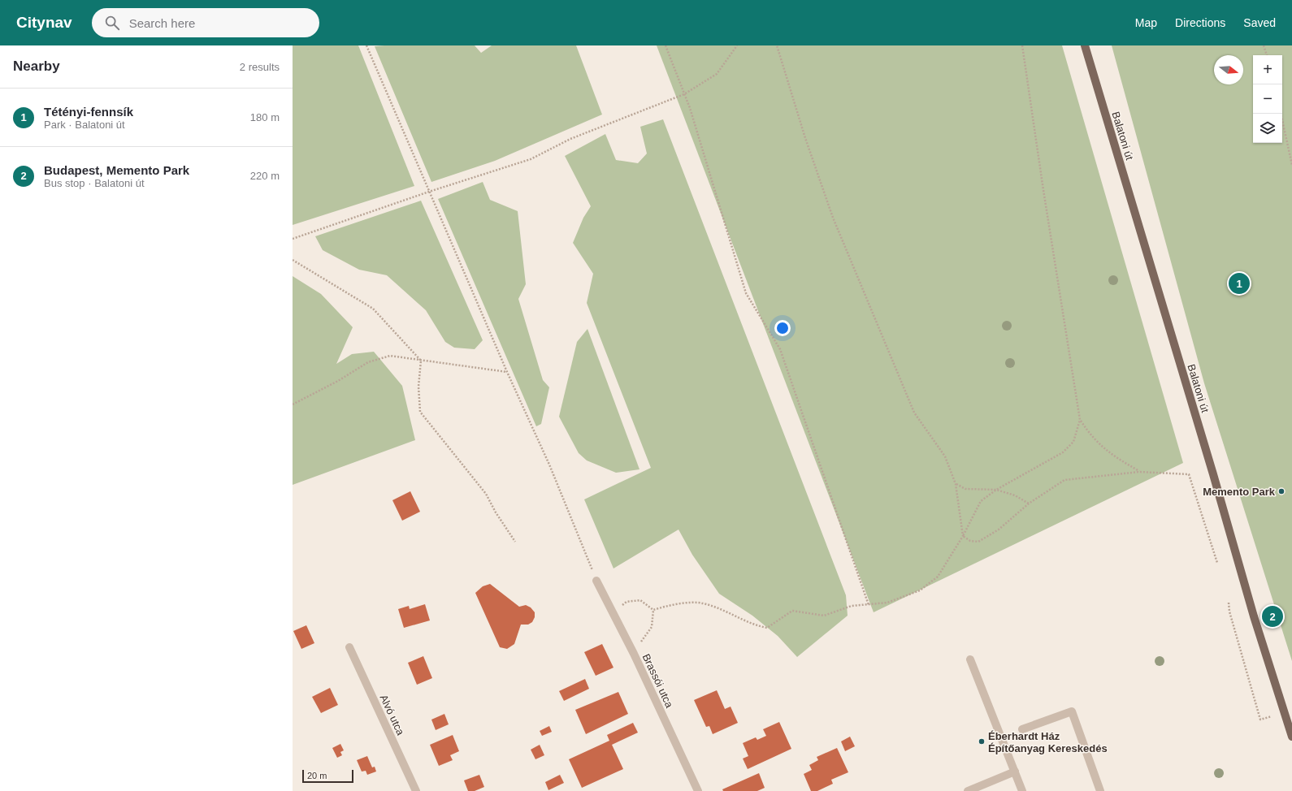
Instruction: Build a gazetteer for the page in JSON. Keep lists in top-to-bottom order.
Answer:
{
  "streets": {
    "main road": ["Balatoni út"],
    "street": ["Brassói utca", "Alvó utca"]
  },
  "places": ["Memento Park", "Éberhardt Ház Építőanyag Kereskedés"],
  "scale_bar": "20 m",
  "north": "right",
  "page": {
    "header": "Citynav",
    "search": "Search here",
    "nav": ["Map", "Directions", "Saved"],
    "heading": ["Nearby", "2 results"],
    "map_buttons": ["+", "−"],
    "list": [
      {
        "mark": "1",
        "name": "Tétényi-fennsík",
        "note": "Park · Balatoni út",
        "value": "180 m"
      },
      {
        "mark": "2",
        "name": "Budapest, Memento Park",
        "note": "Bus stop · Balatoni út",
        "value": "220 m"
      }
    ],
    "pins": ["1", "2"],
    "scale": "20 m"
  }
}
